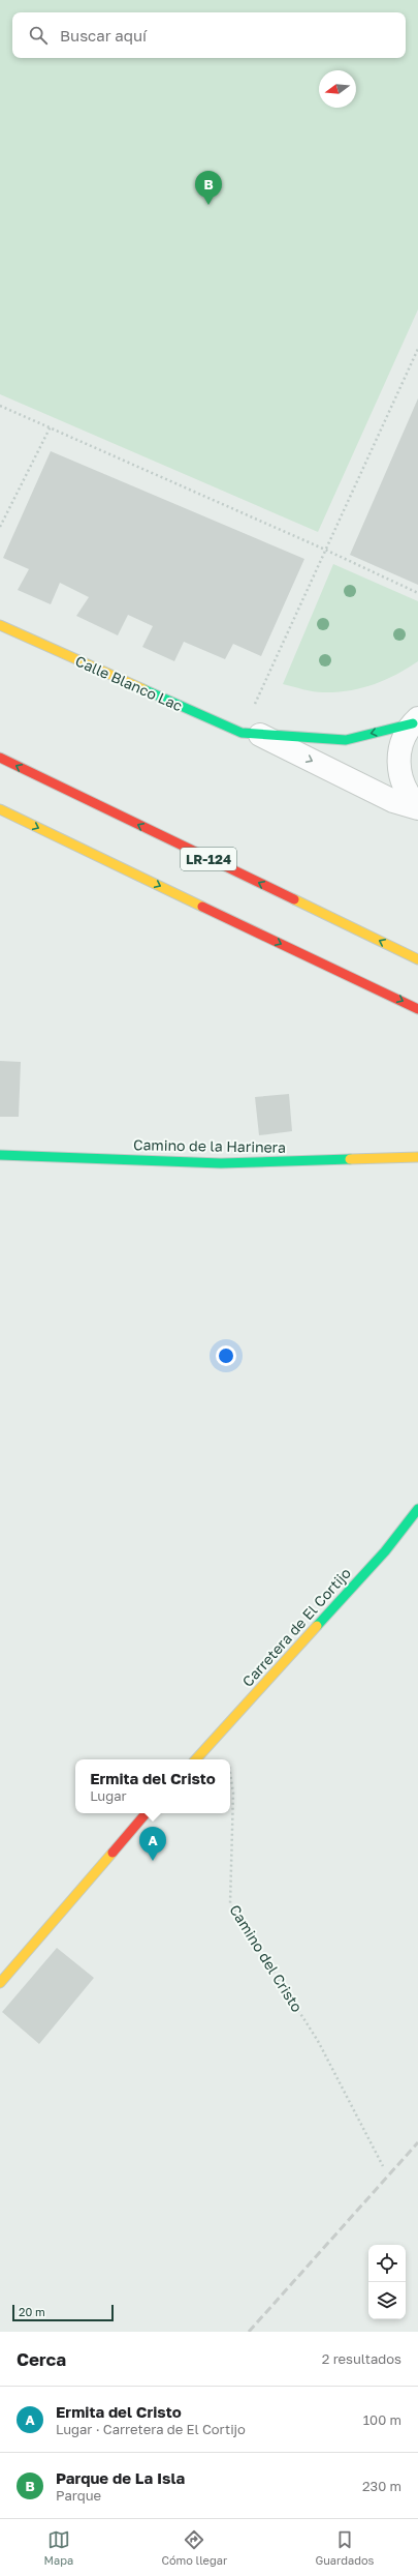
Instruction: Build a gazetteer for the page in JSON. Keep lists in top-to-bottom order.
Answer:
{
  "streets": {
    "street": [
      "Calle Blanco Lac",
      "LR-124",
      "Camino de la Harinera",
      "Carretera de El Cortijo"
    ],
    "path": ["Camino del Cristo"]
  },
  "crossings": [
    ["Carretera de El Cortijo", "Camino del Cristo"]
  ],
  "scale_bar": "20 m",
  "north": "left",
  "page": {
    "search": "Buscar aquí",
    "pins": ["B", "A"],
    "popup": ["Ermita del Cristo", "Lugar"],
    "scale": "20 m",
    "heading": ["Cerca", "2 resultados"],
    "list": [
      {
        "mark": "A",
        "name": "Ermita del Cristo",
        "note": "Lugar · Carretera de El Cortijo",
        "value": "100 m"
      },
      {
        "mark": "B",
        "name": "Parque de La Isla",
        "note": "Parque",
        "value": "230 m"
      }
    ],
    "nav": ["Mapa", "Cómo llegar", "Guardados"]
  }
}
